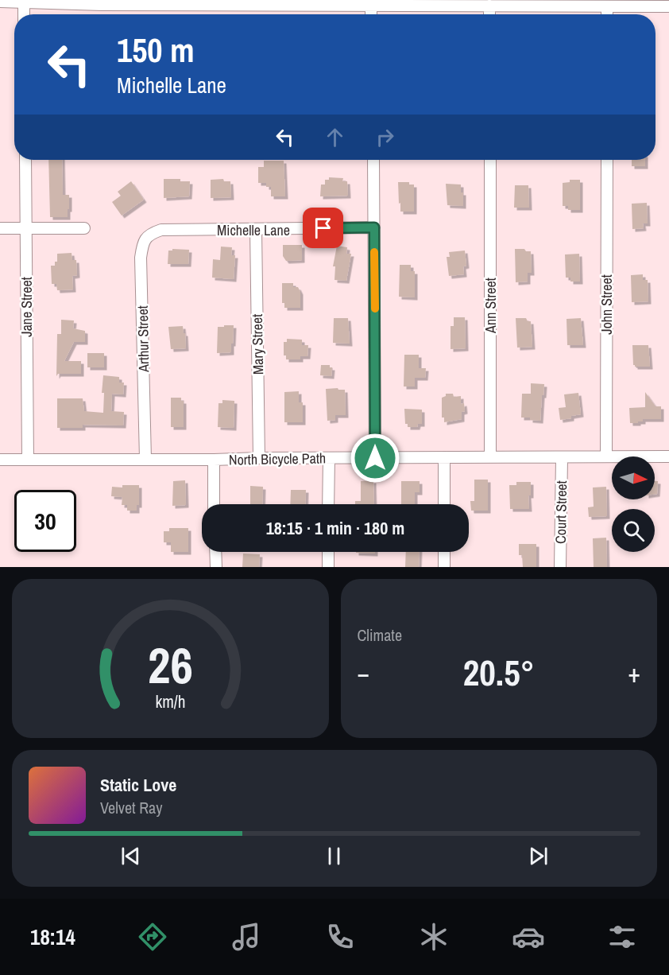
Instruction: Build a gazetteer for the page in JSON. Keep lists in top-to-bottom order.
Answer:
{
  "streets": {
    "street": [
      "Michelle Lane",
      "John Street",
      "Ann Street",
      "Jane Street",
      "Arthur Street",
      "Mary Street",
      "North Bicycle Path",
      "Court Street"
    ]
  },
  "crossings": [
    ["Michelle Lane", "Arthur Street"],
    ["Michelle Lane", "Mary Street"],
    ["John Street", "North Bicycle Path"],
    ["Ann Street", "North Bicycle Path"],
    ["Jane Street", "North Bicycle Path"],
    ["Arthur Street", "North Bicycle Path"],
    ["Mary Street", "North Bicycle Path"],
    ["North Bicycle Path", "Court Street"]
  ],
  "north": "right",
  "page": {
    "turn": ["150 m", "Michelle Lane"],
    "limit": "30",
    "trip": "18:15 · 1 min · 180 m",
    "tile": "Climate",
    "heat": ["−", "20.5°", "+"],
    "song": ["Static Love", "Velvet Ray"],
    "tabs": "18:14",
    "gauge": ["26", "km/h"]
  }
}
